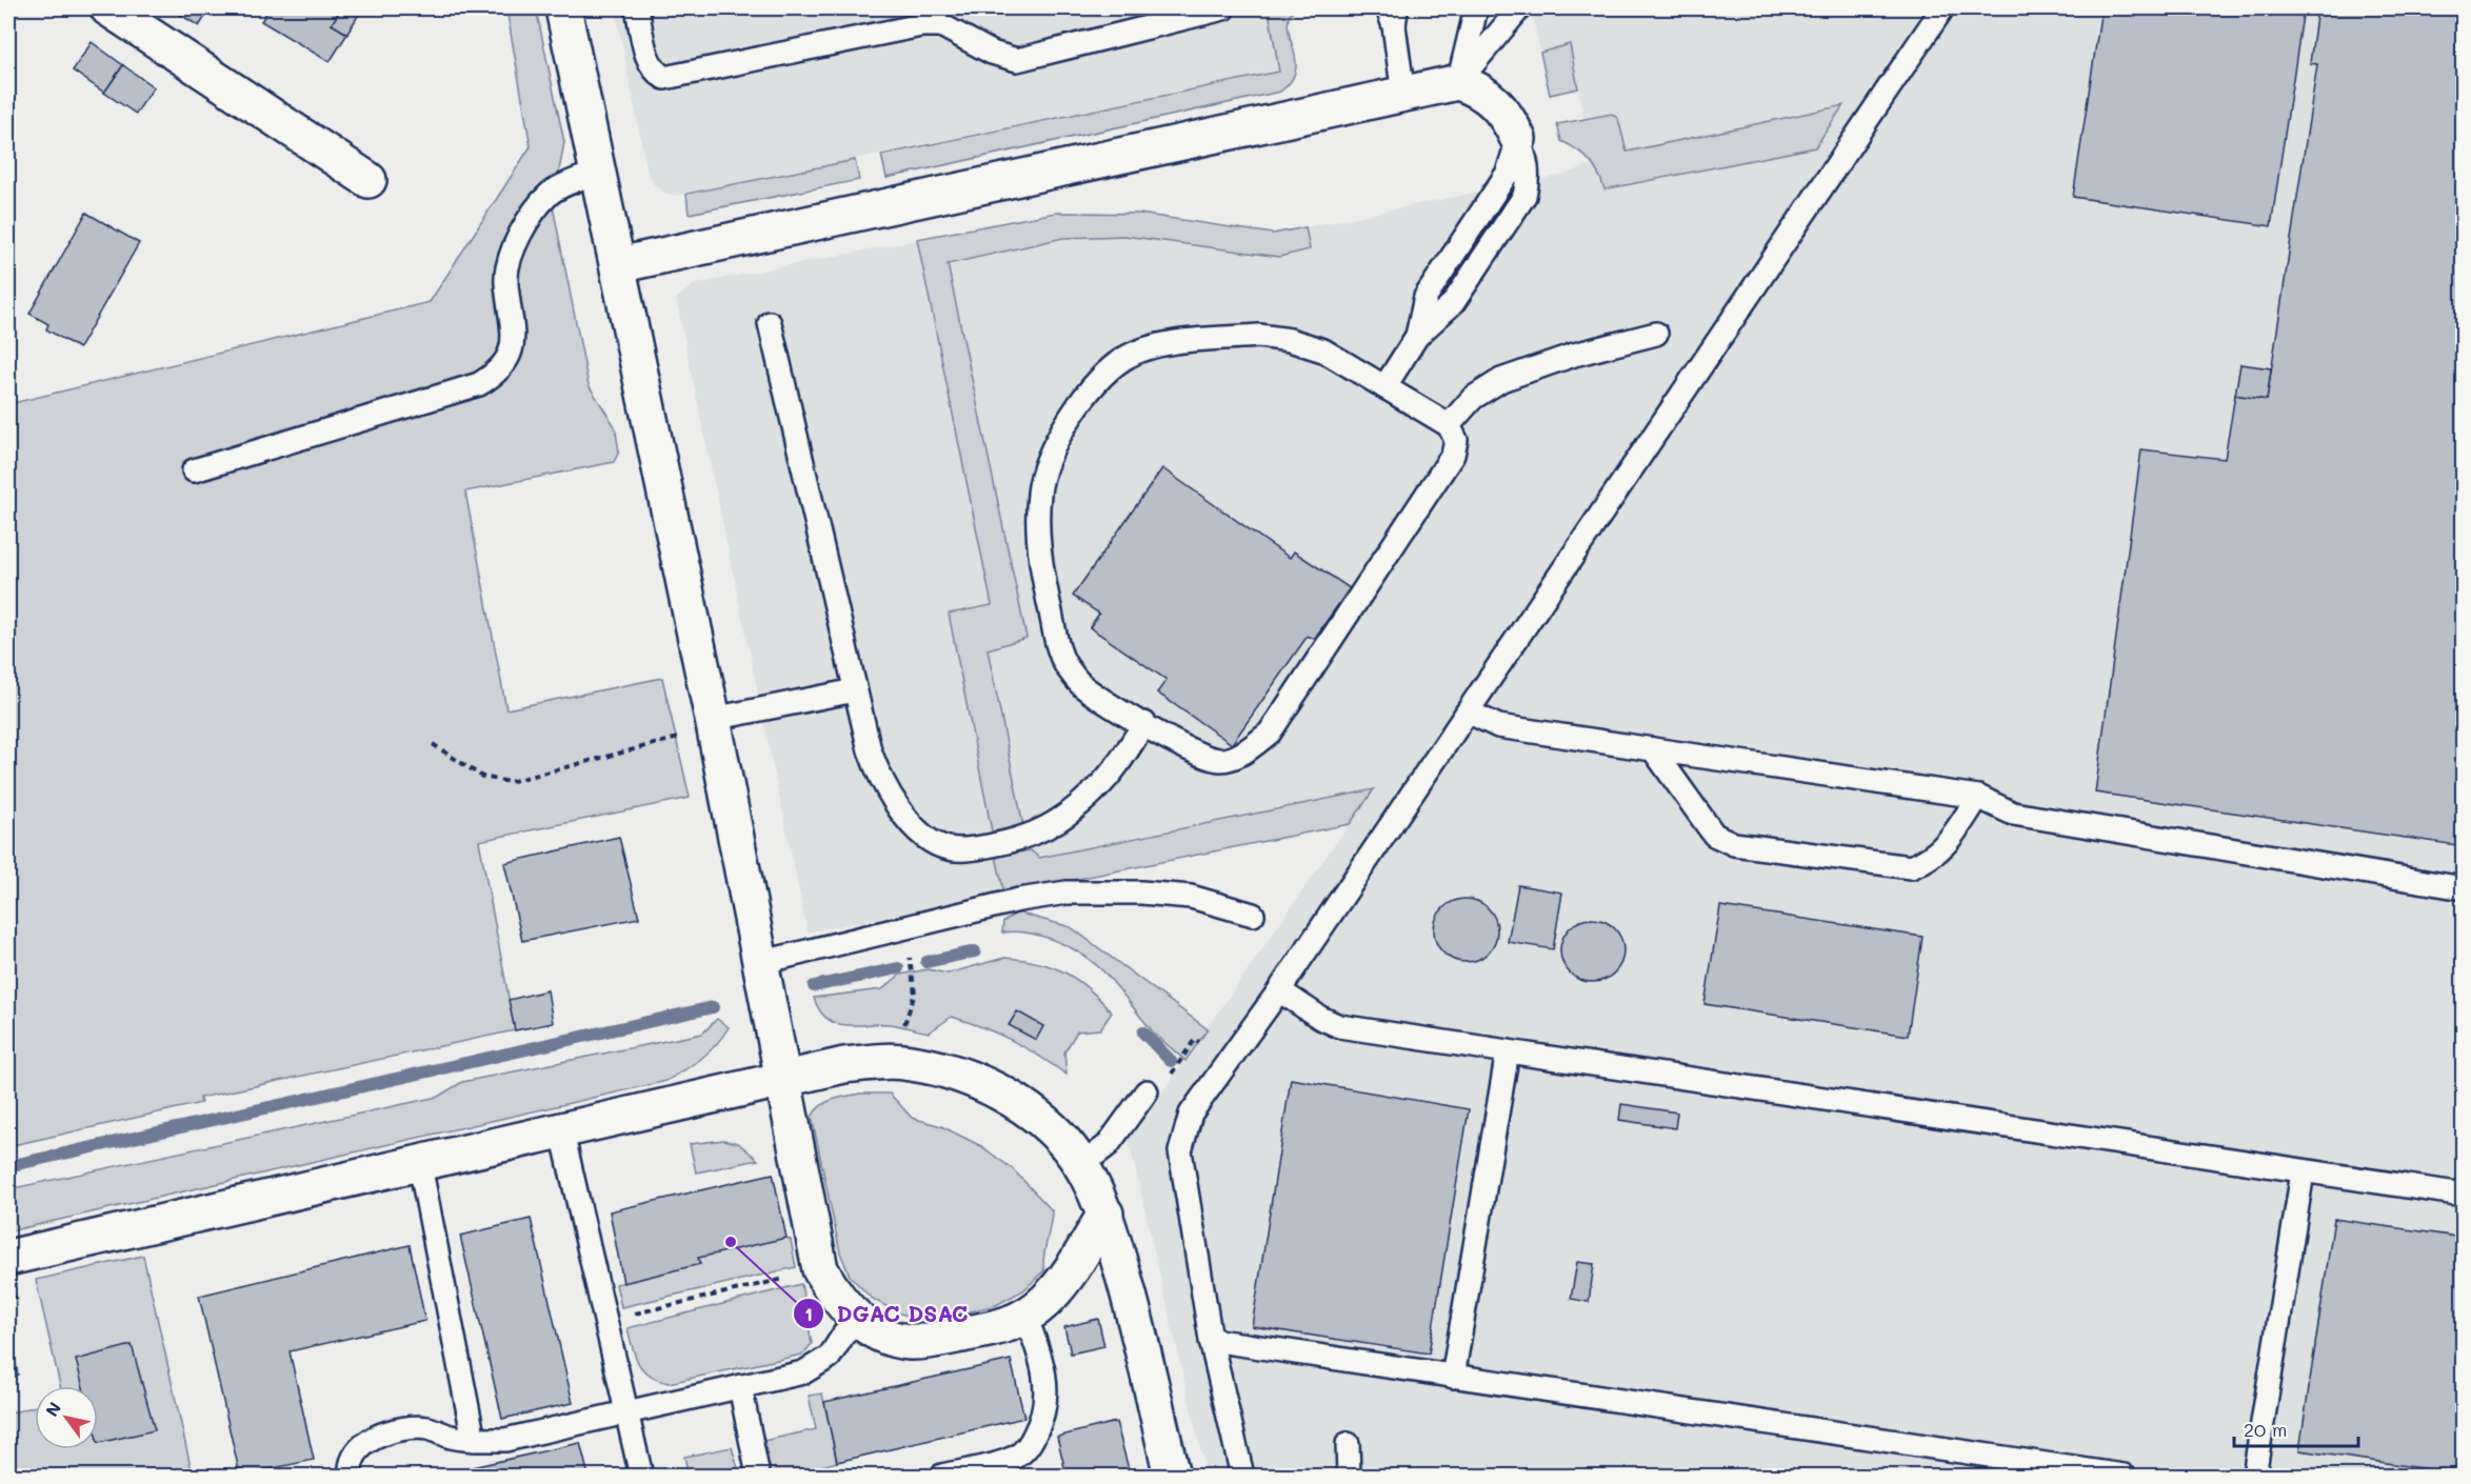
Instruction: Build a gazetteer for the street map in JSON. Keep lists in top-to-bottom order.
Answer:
{
  "places": ["DGAC DSAC"],
  "scale_bar": "20 m",
  "north": "top left"
}
